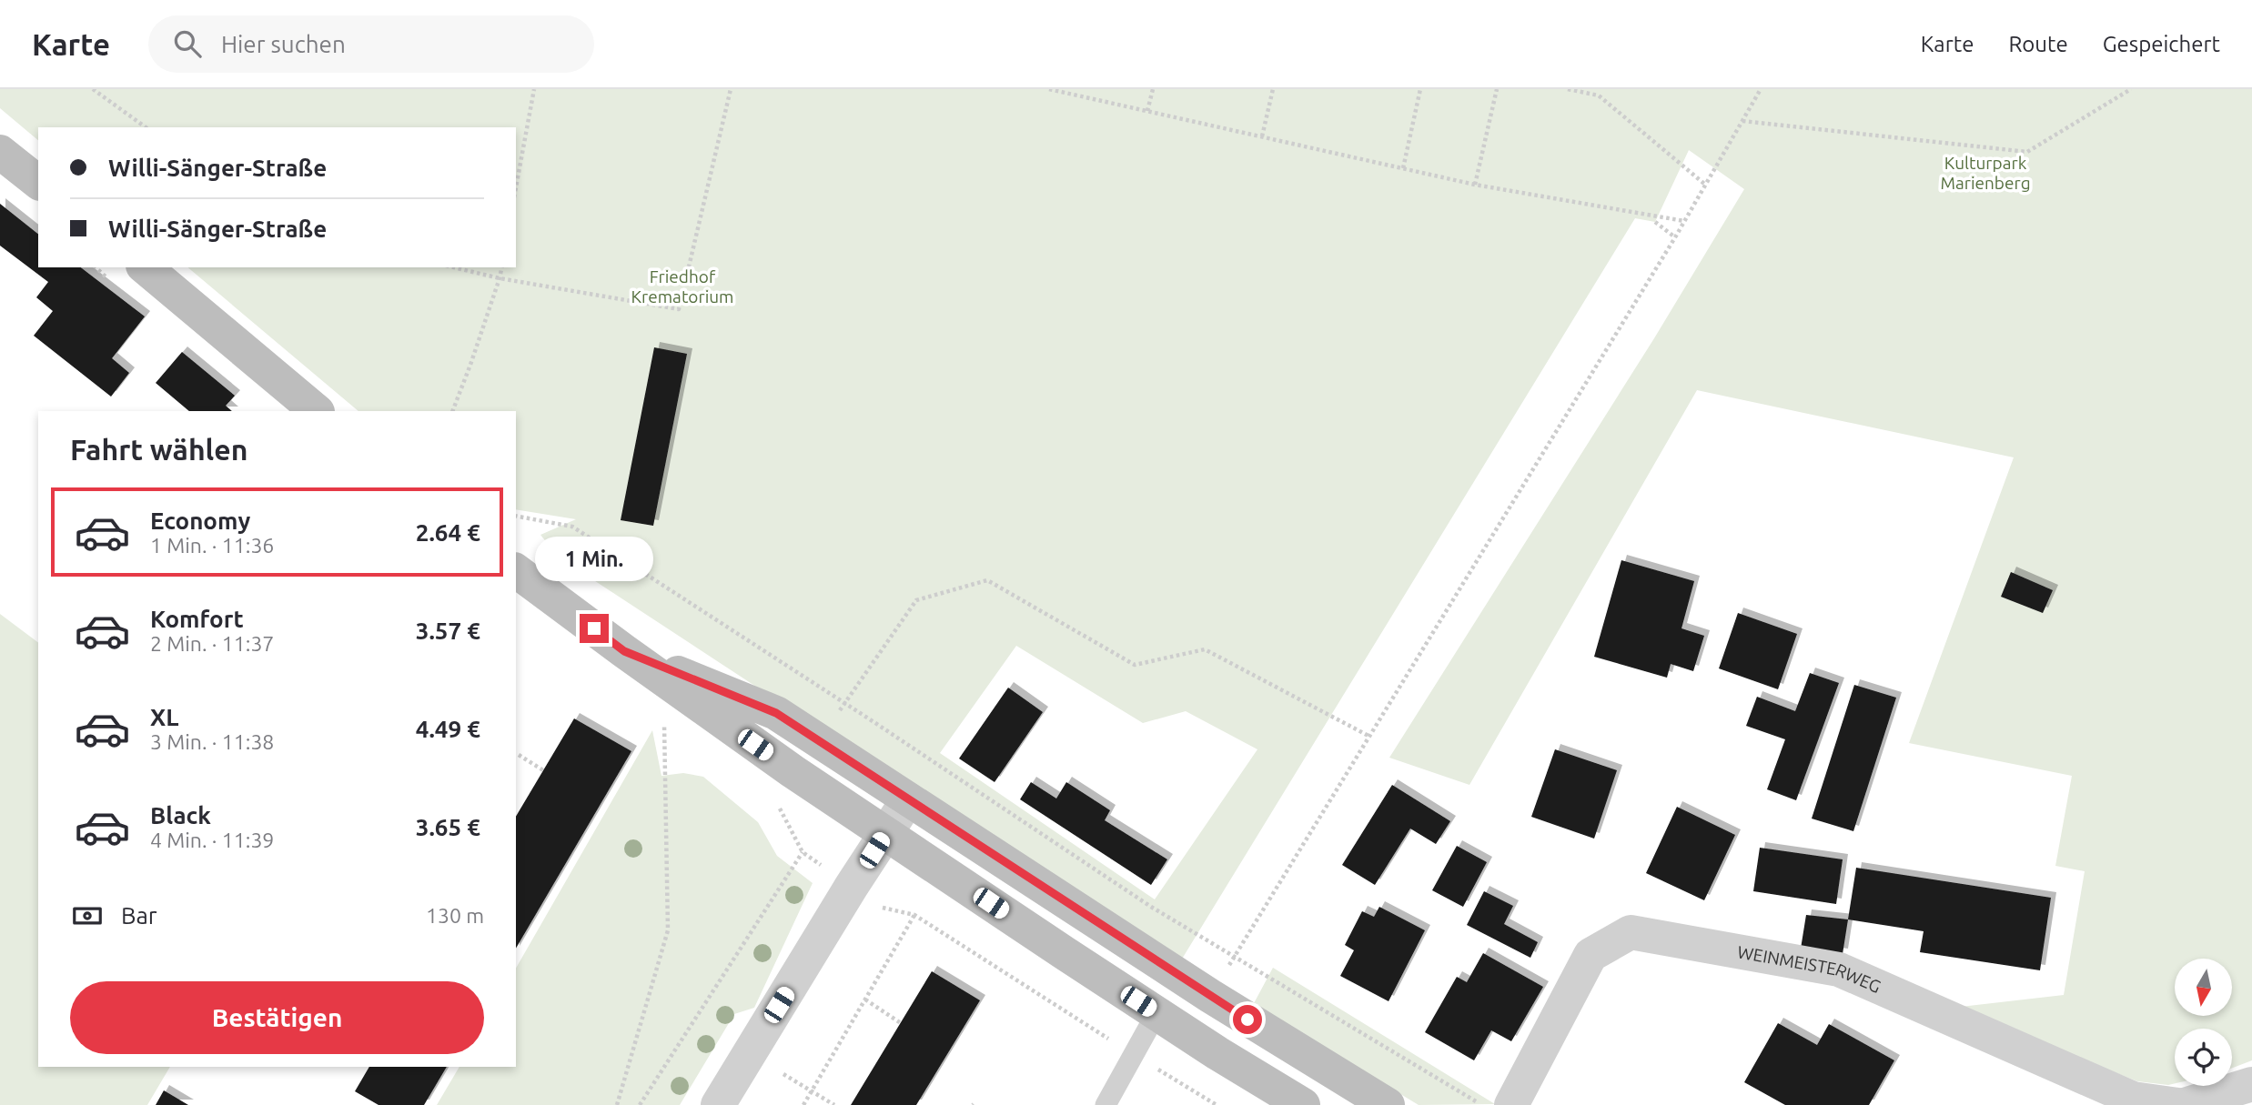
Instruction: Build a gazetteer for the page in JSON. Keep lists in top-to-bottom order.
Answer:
{
  "streets": {
    "street": ["WEINMEISTERWEG"]
  },
  "parks": ["Kulturpark Marienberg", "Friedhof Krematorium"],
  "north": "bottom",
  "page": {
    "header": "Karte",
    "search": "Hier suchen",
    "nav": ["Karte", "Route", "Gespeichert"],
    "banner": ["Willi-Sänger-Straße", "Willi-Sänger-Straße"],
    "heading": "Fahrt wählen",
    "list": [
      {
        "name": "Economy",
        "note": "1 Min. · 11:36",
        "value": "2.64 €"
      },
      {
        "name": "Komfort",
        "note": "2 Min. · 11:37",
        "value": "3.57 €"
      },
      {
        "name": "XL",
        "note": "3 Min. · 11:38",
        "value": "4.49 €"
      },
      {
        "name": "Black",
        "note": "4 Min. · 11:39",
        "value": "3.65 €"
      }
    ],
    "bubble": "1 Min.",
    "pay": ["Bar", "130 m"],
    "buttons": "Bestätigen"
  }
}
